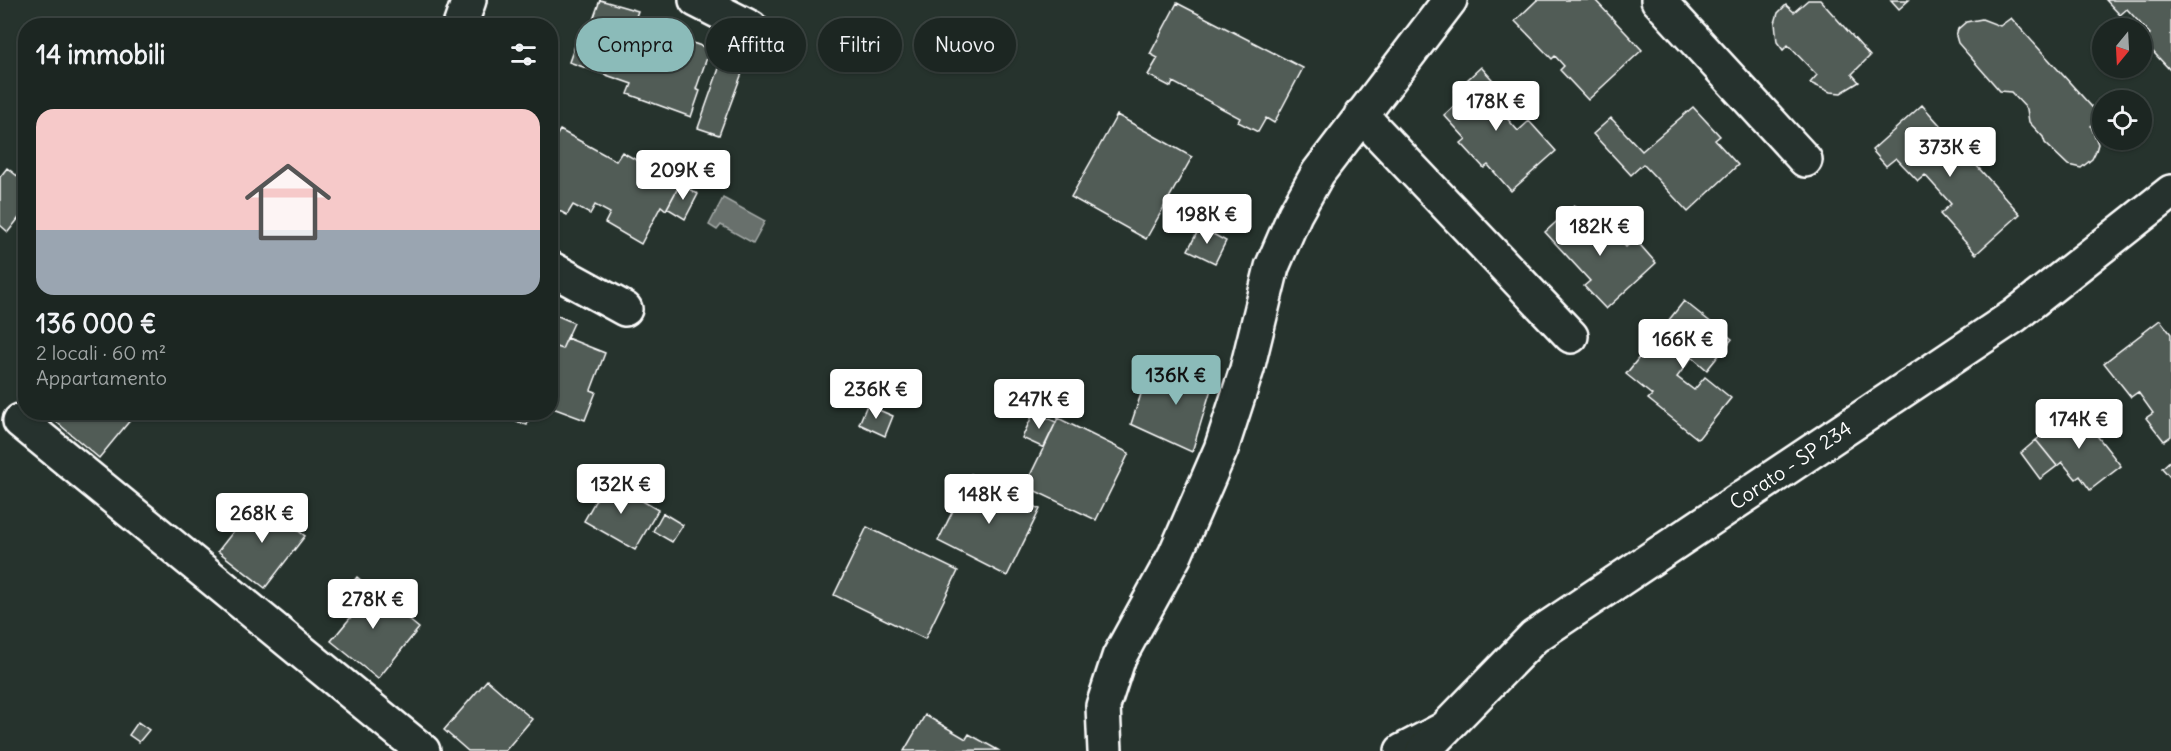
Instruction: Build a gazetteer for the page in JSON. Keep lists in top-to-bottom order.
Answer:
{
  "streets": {
    "street": ["Corato - SP 234"]
  },
  "north": "bottom",
  "page": {
    "chip": [
      "Compra",
      "Affitta",
      "Filtri",
      "Nuovo"
    ],
    "heading": "14 immobili",
    "price": [
      "178K €",
      "373K €",
      "209K €",
      "198K €",
      "182K €",
      "166K €",
      "136K €",
      "236K €",
      "247K €",
      "174K €",
      "132K €",
      "148K €",
      "268K €",
      "278K €"
    ],
    "list": [
      {
        "name": "136 000 €",
        "note": "2 locali · 60 m² · Appartamento"
      }
    ]
  }
}
